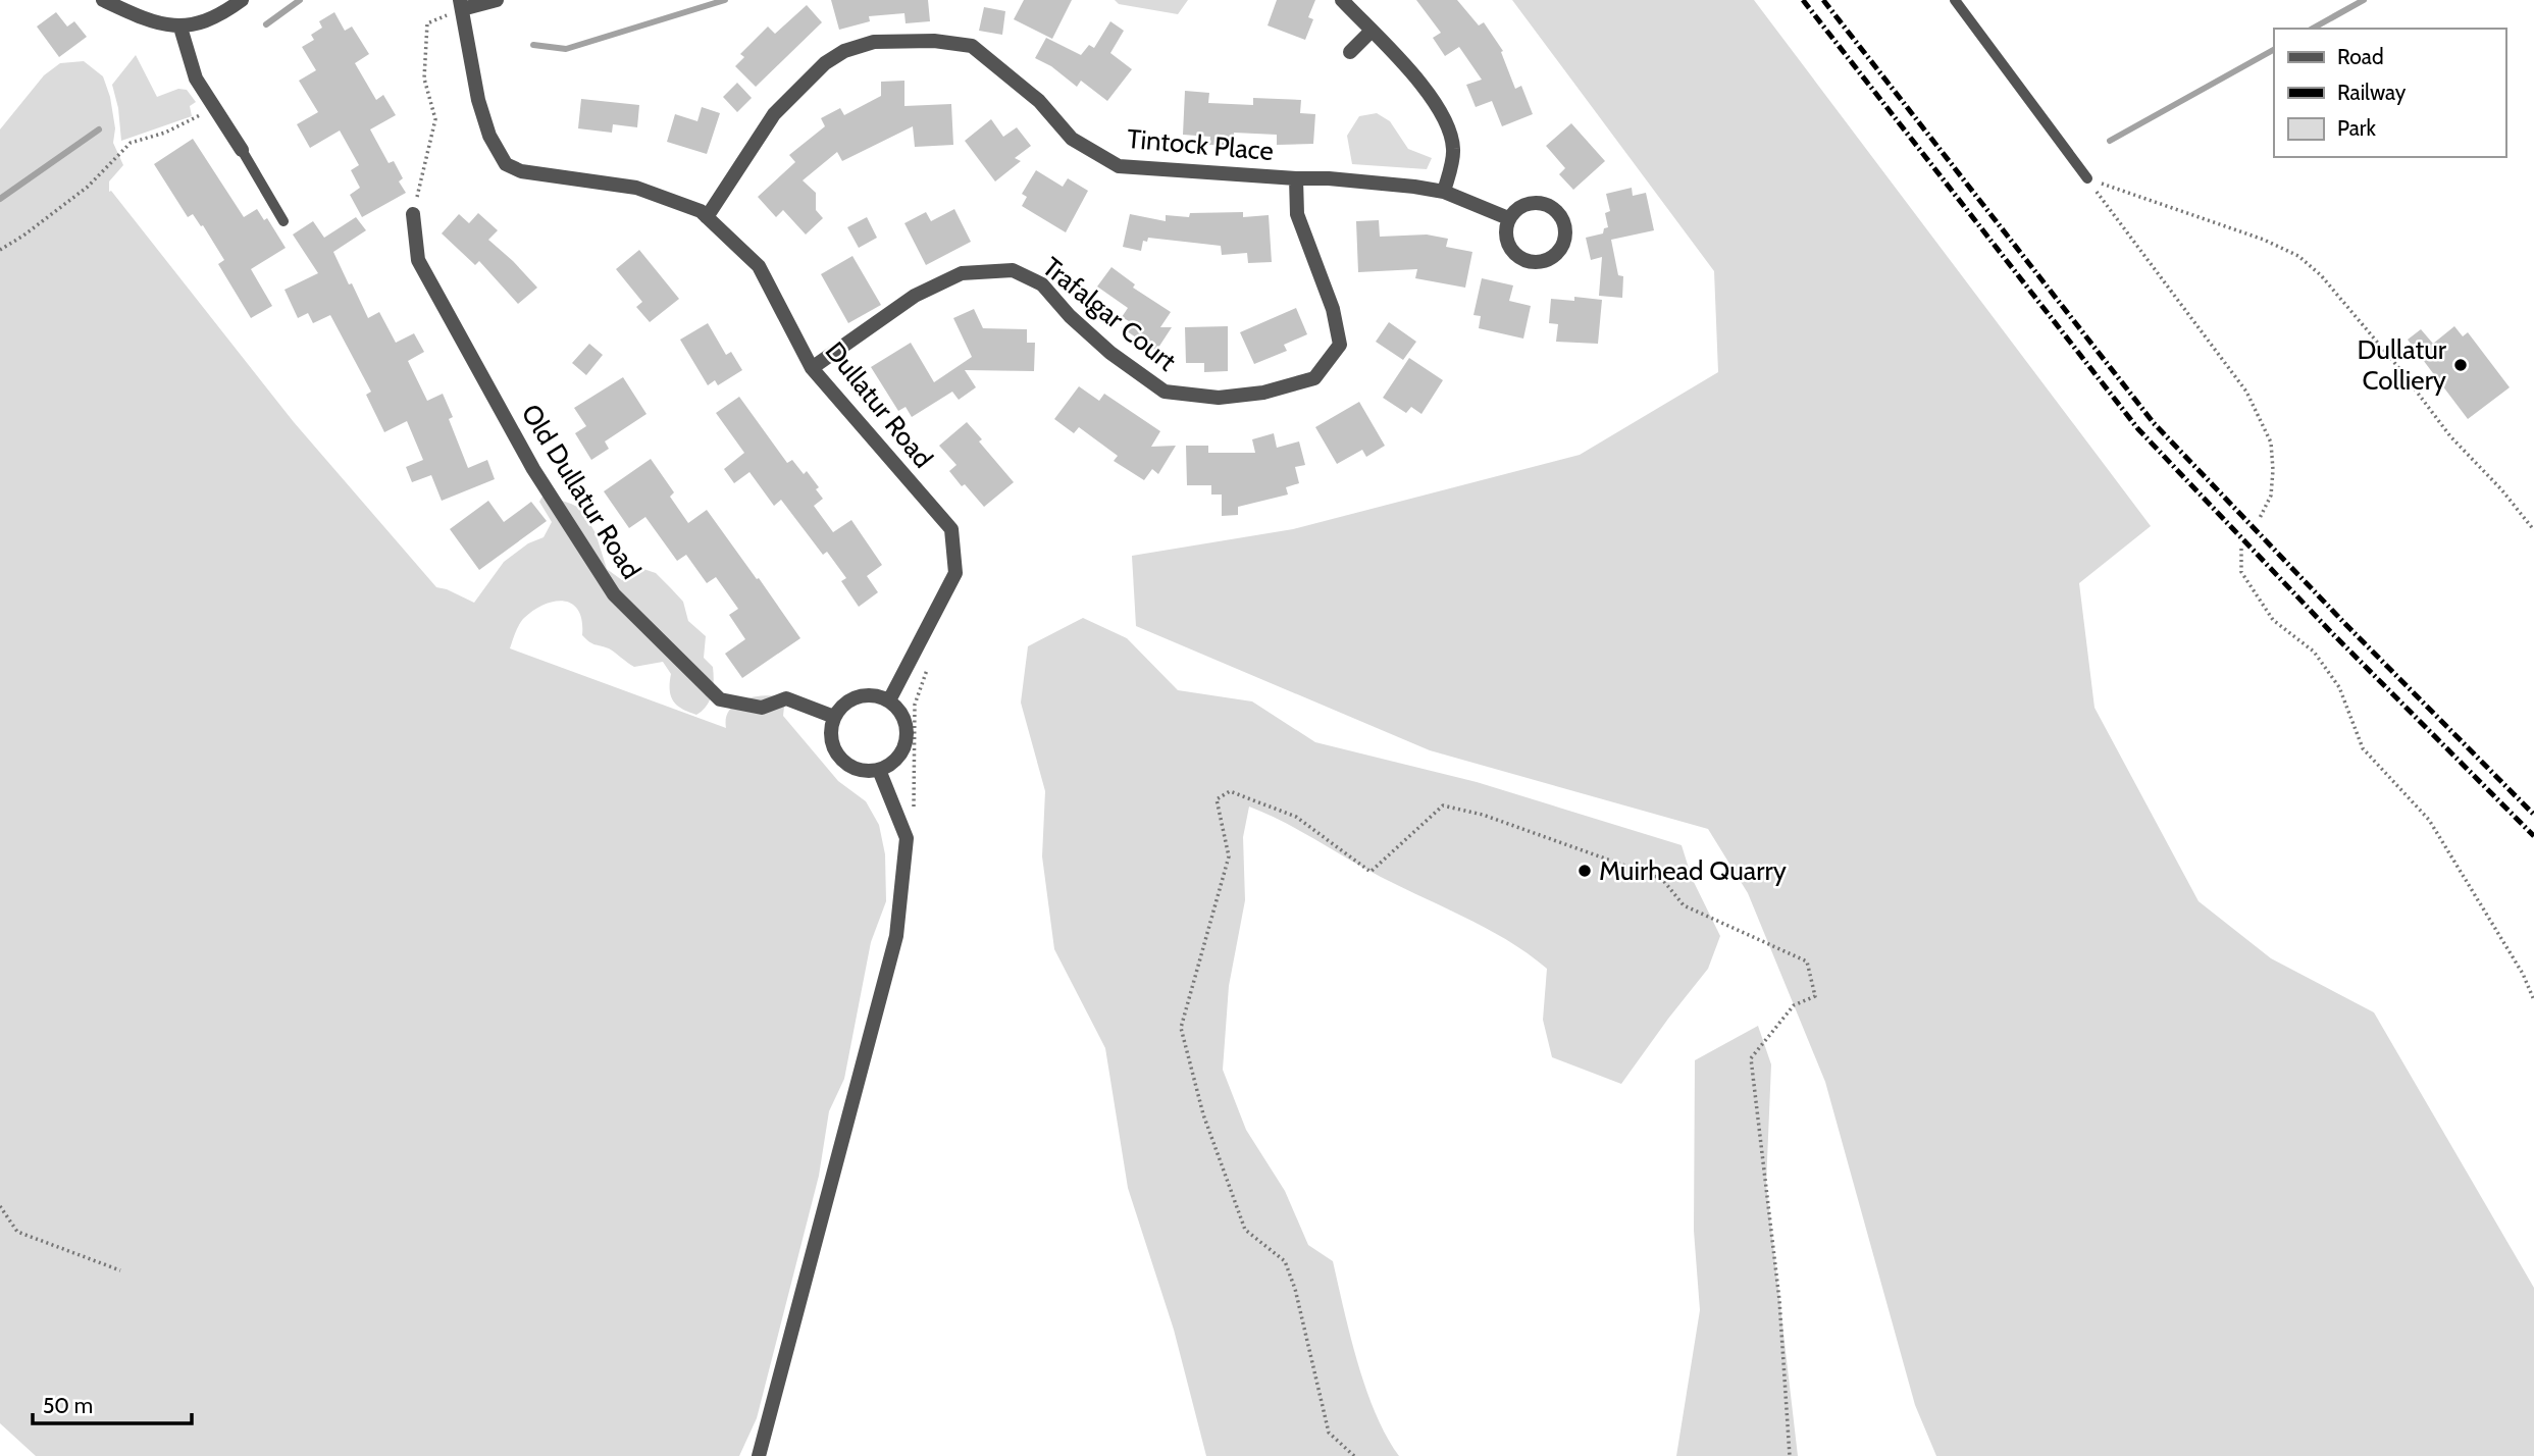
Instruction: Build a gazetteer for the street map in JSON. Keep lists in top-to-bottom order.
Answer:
{
  "streets": {
    "street": [
      "Tintock Place",
      "Trafalgar Court",
      "Dullatur Road",
      "Old Dullatur Road"
    ]
  },
  "crossings": [
    ["Tintock Place", "Trafalgar Court"],
    ["Tintock Place", "Dullatur Road"],
    ["Trafalgar Court", "Dullatur Road"],
    ["Dullatur Road", "Old Dullatur Road"]
  ],
  "places": ["Dullatur Colliery", "Muirhead Quarry"],
  "legend": ["Road", "Railway", "Park"],
  "scale_bar": "50 m"
}
